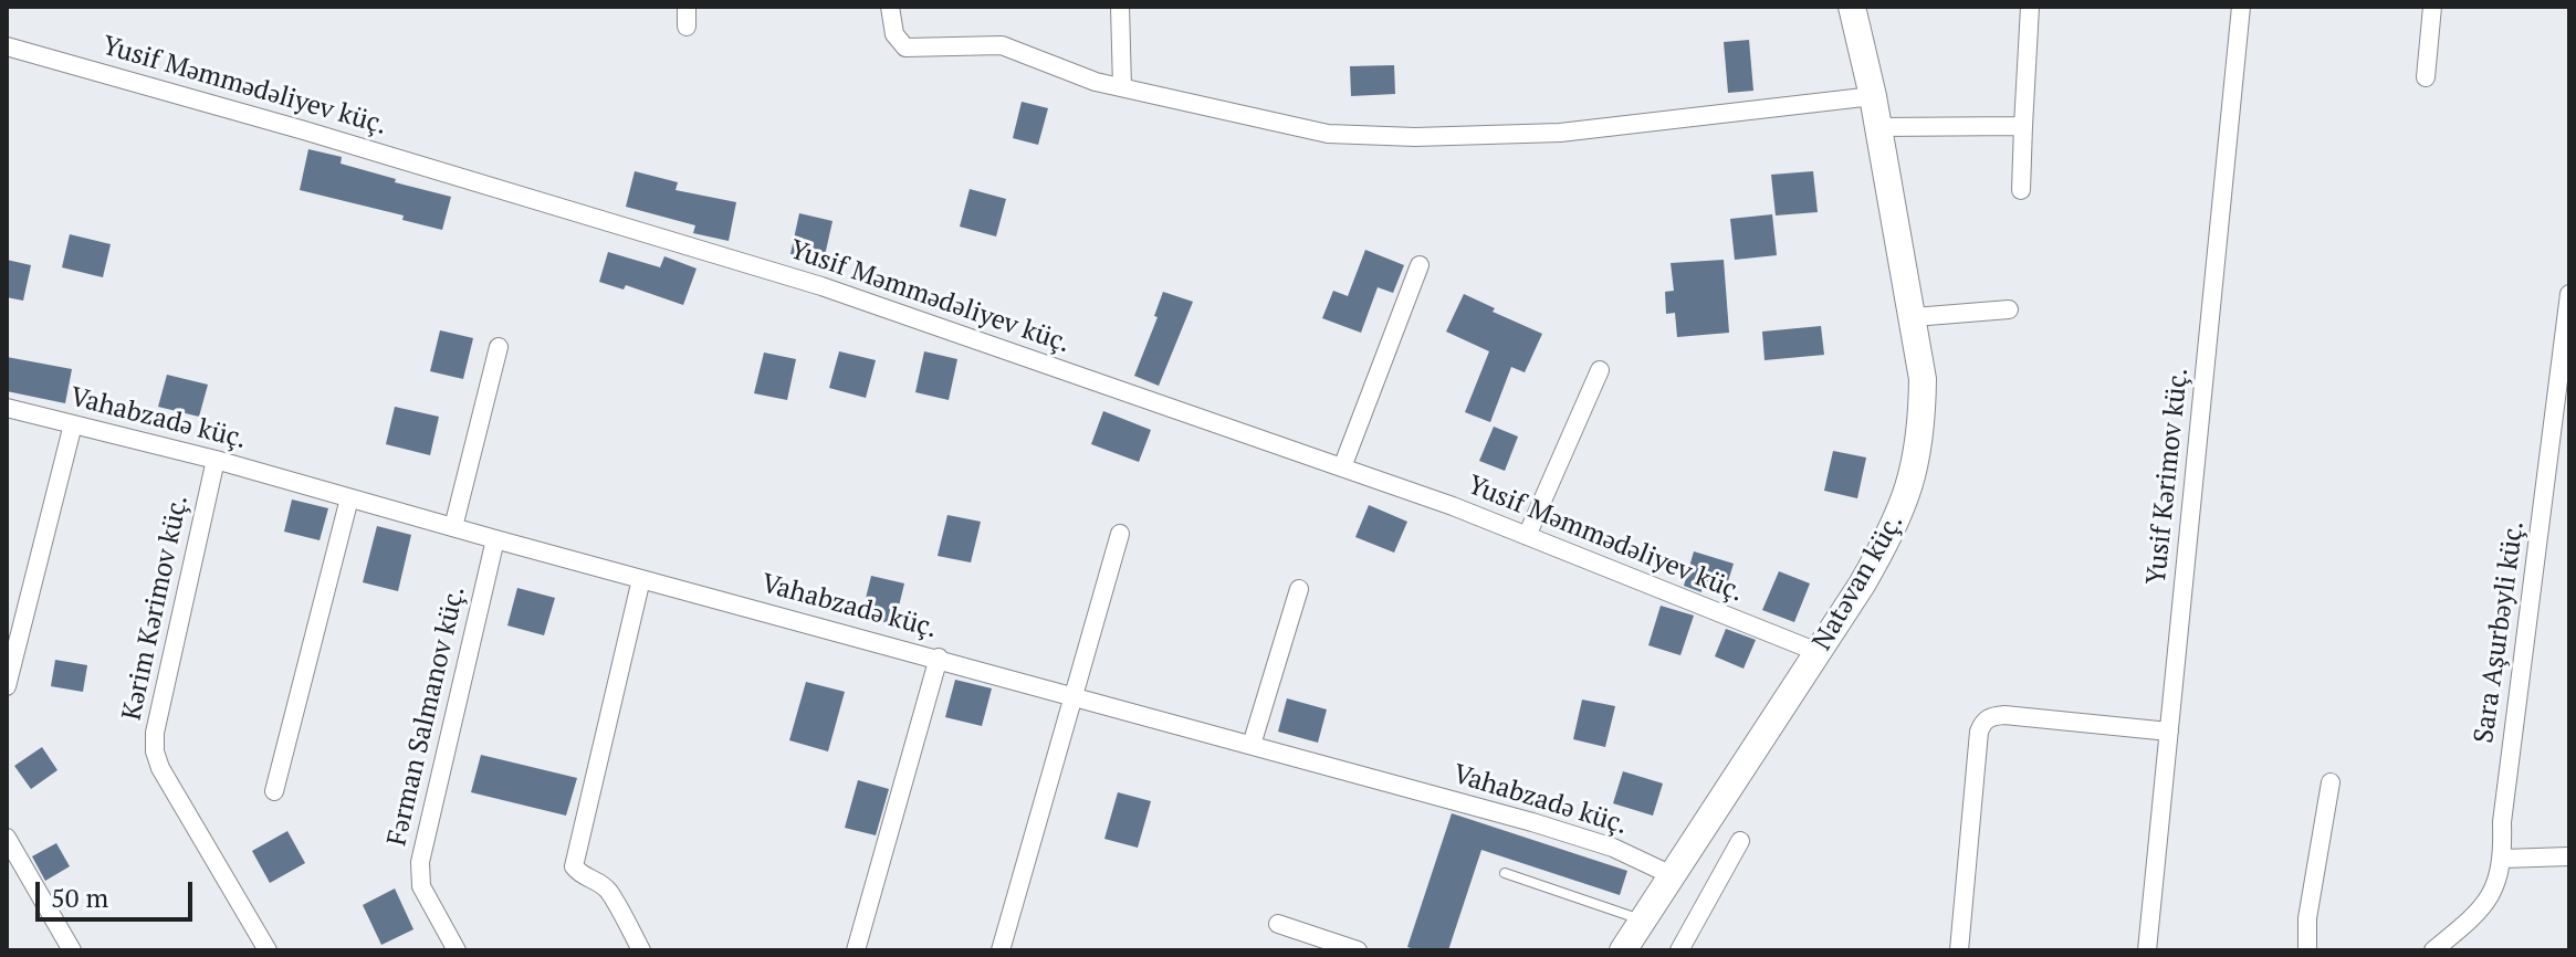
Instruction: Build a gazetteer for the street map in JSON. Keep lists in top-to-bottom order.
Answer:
{
  "streets": {
    "street": [
      "Yusif Məmmədəliyev küç.",
      "Vahabzadə küç.",
      "Yusif Kərimov küç.",
      "Natəvan küç.",
      "Kərim Kərimov küç.",
      "Sara Aşurbəyli küç.",
      "Fərman Salmanov küç."
    ]
  },
  "crossings": [
    ["Yusif Məmmədəliyev küç.", "Natəvan küç."],
    ["Vahabzadə küç.", "Natəvan küç."],
    ["Vahabzadə küç.", "Kərim Kərimov küç."],
    ["Vahabzadə küç.", "Fərman Salmanov küç."]
  ],
  "scale_bar": "50 m"
}
